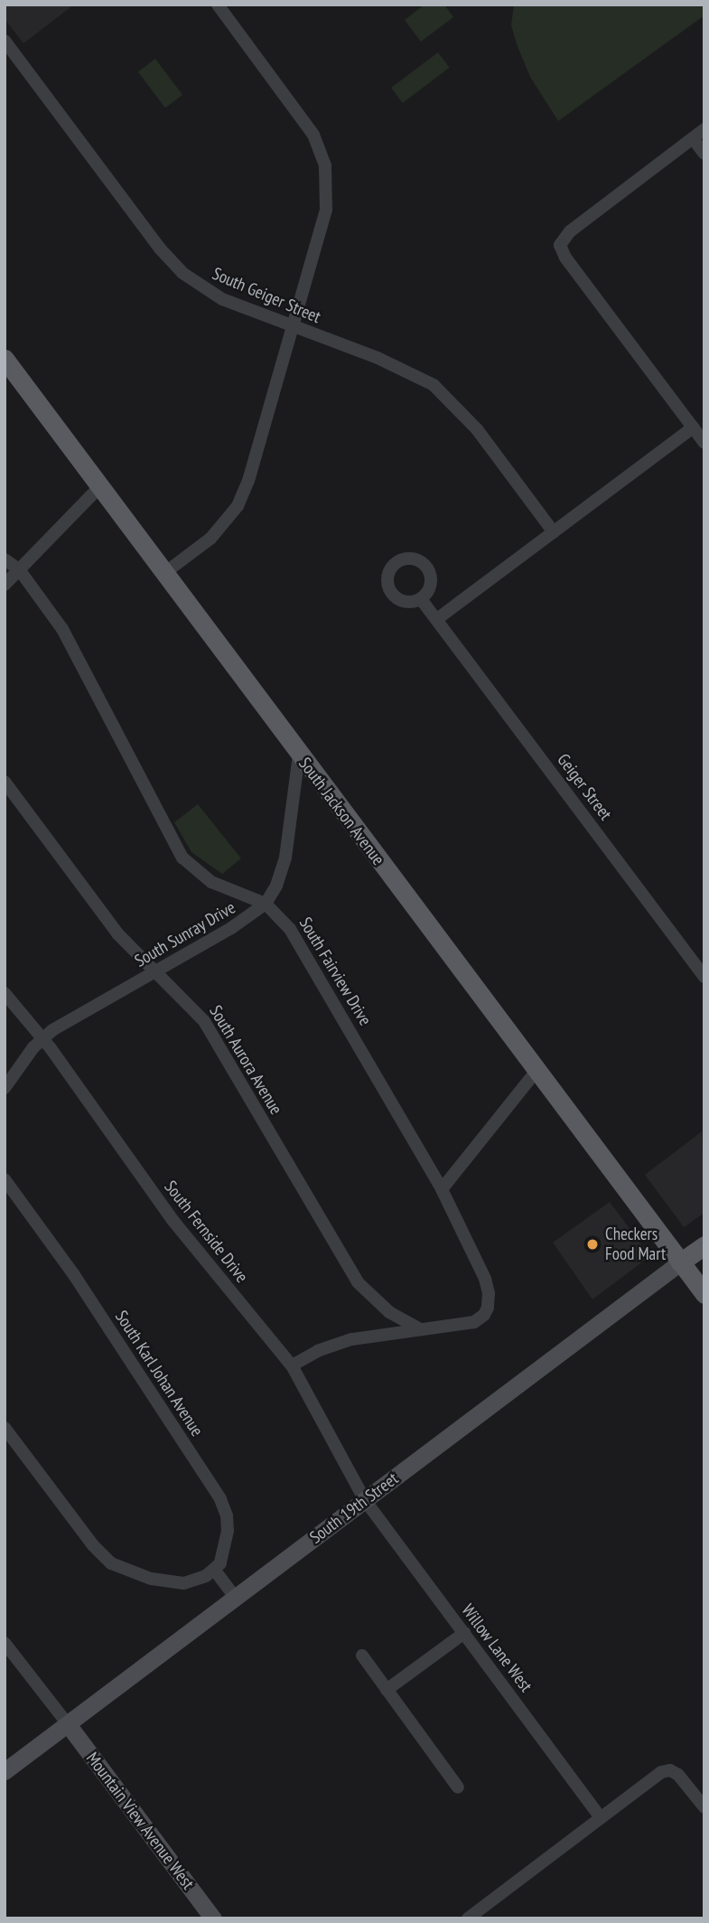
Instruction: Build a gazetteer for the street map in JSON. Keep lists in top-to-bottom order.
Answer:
{
  "streets": {
    "main road": ["South Jackson Avenue", "South 19th Street"],
    "street": [
      "South Geiger Street",
      "Geiger Street",
      "South Sunray Drive",
      "South Fairview Drive",
      "South Aurora Avenue",
      "South Fernside Drive",
      "South Karl Johan Avenue",
      "Willow Lane West",
      "Mountain View Avenue West"
    ]
  },
  "crossings": [
    ["South Jackson Avenue", "South Sunray Drive"],
    ["South Jackson Avenue", "South 19th Street"],
    ["South Sunray Drive", "South Fairview Drive"],
    ["South Sunray Drive", "South Aurora Avenue"],
    ["South Sunray Drive", "South Fernside Drive"],
    ["South Fairview Drive", "South Aurora Avenue"],
    ["South Fernside Drive", "South 19th Street"],
    ["South Fernside Drive", "Willow Lane West"],
    ["South 19th Street", "Willow Lane West"],
    ["South 19th Street", "Mountain View Avenue West"]
  ],
  "places": ["Checkers Food Mart"]
}
